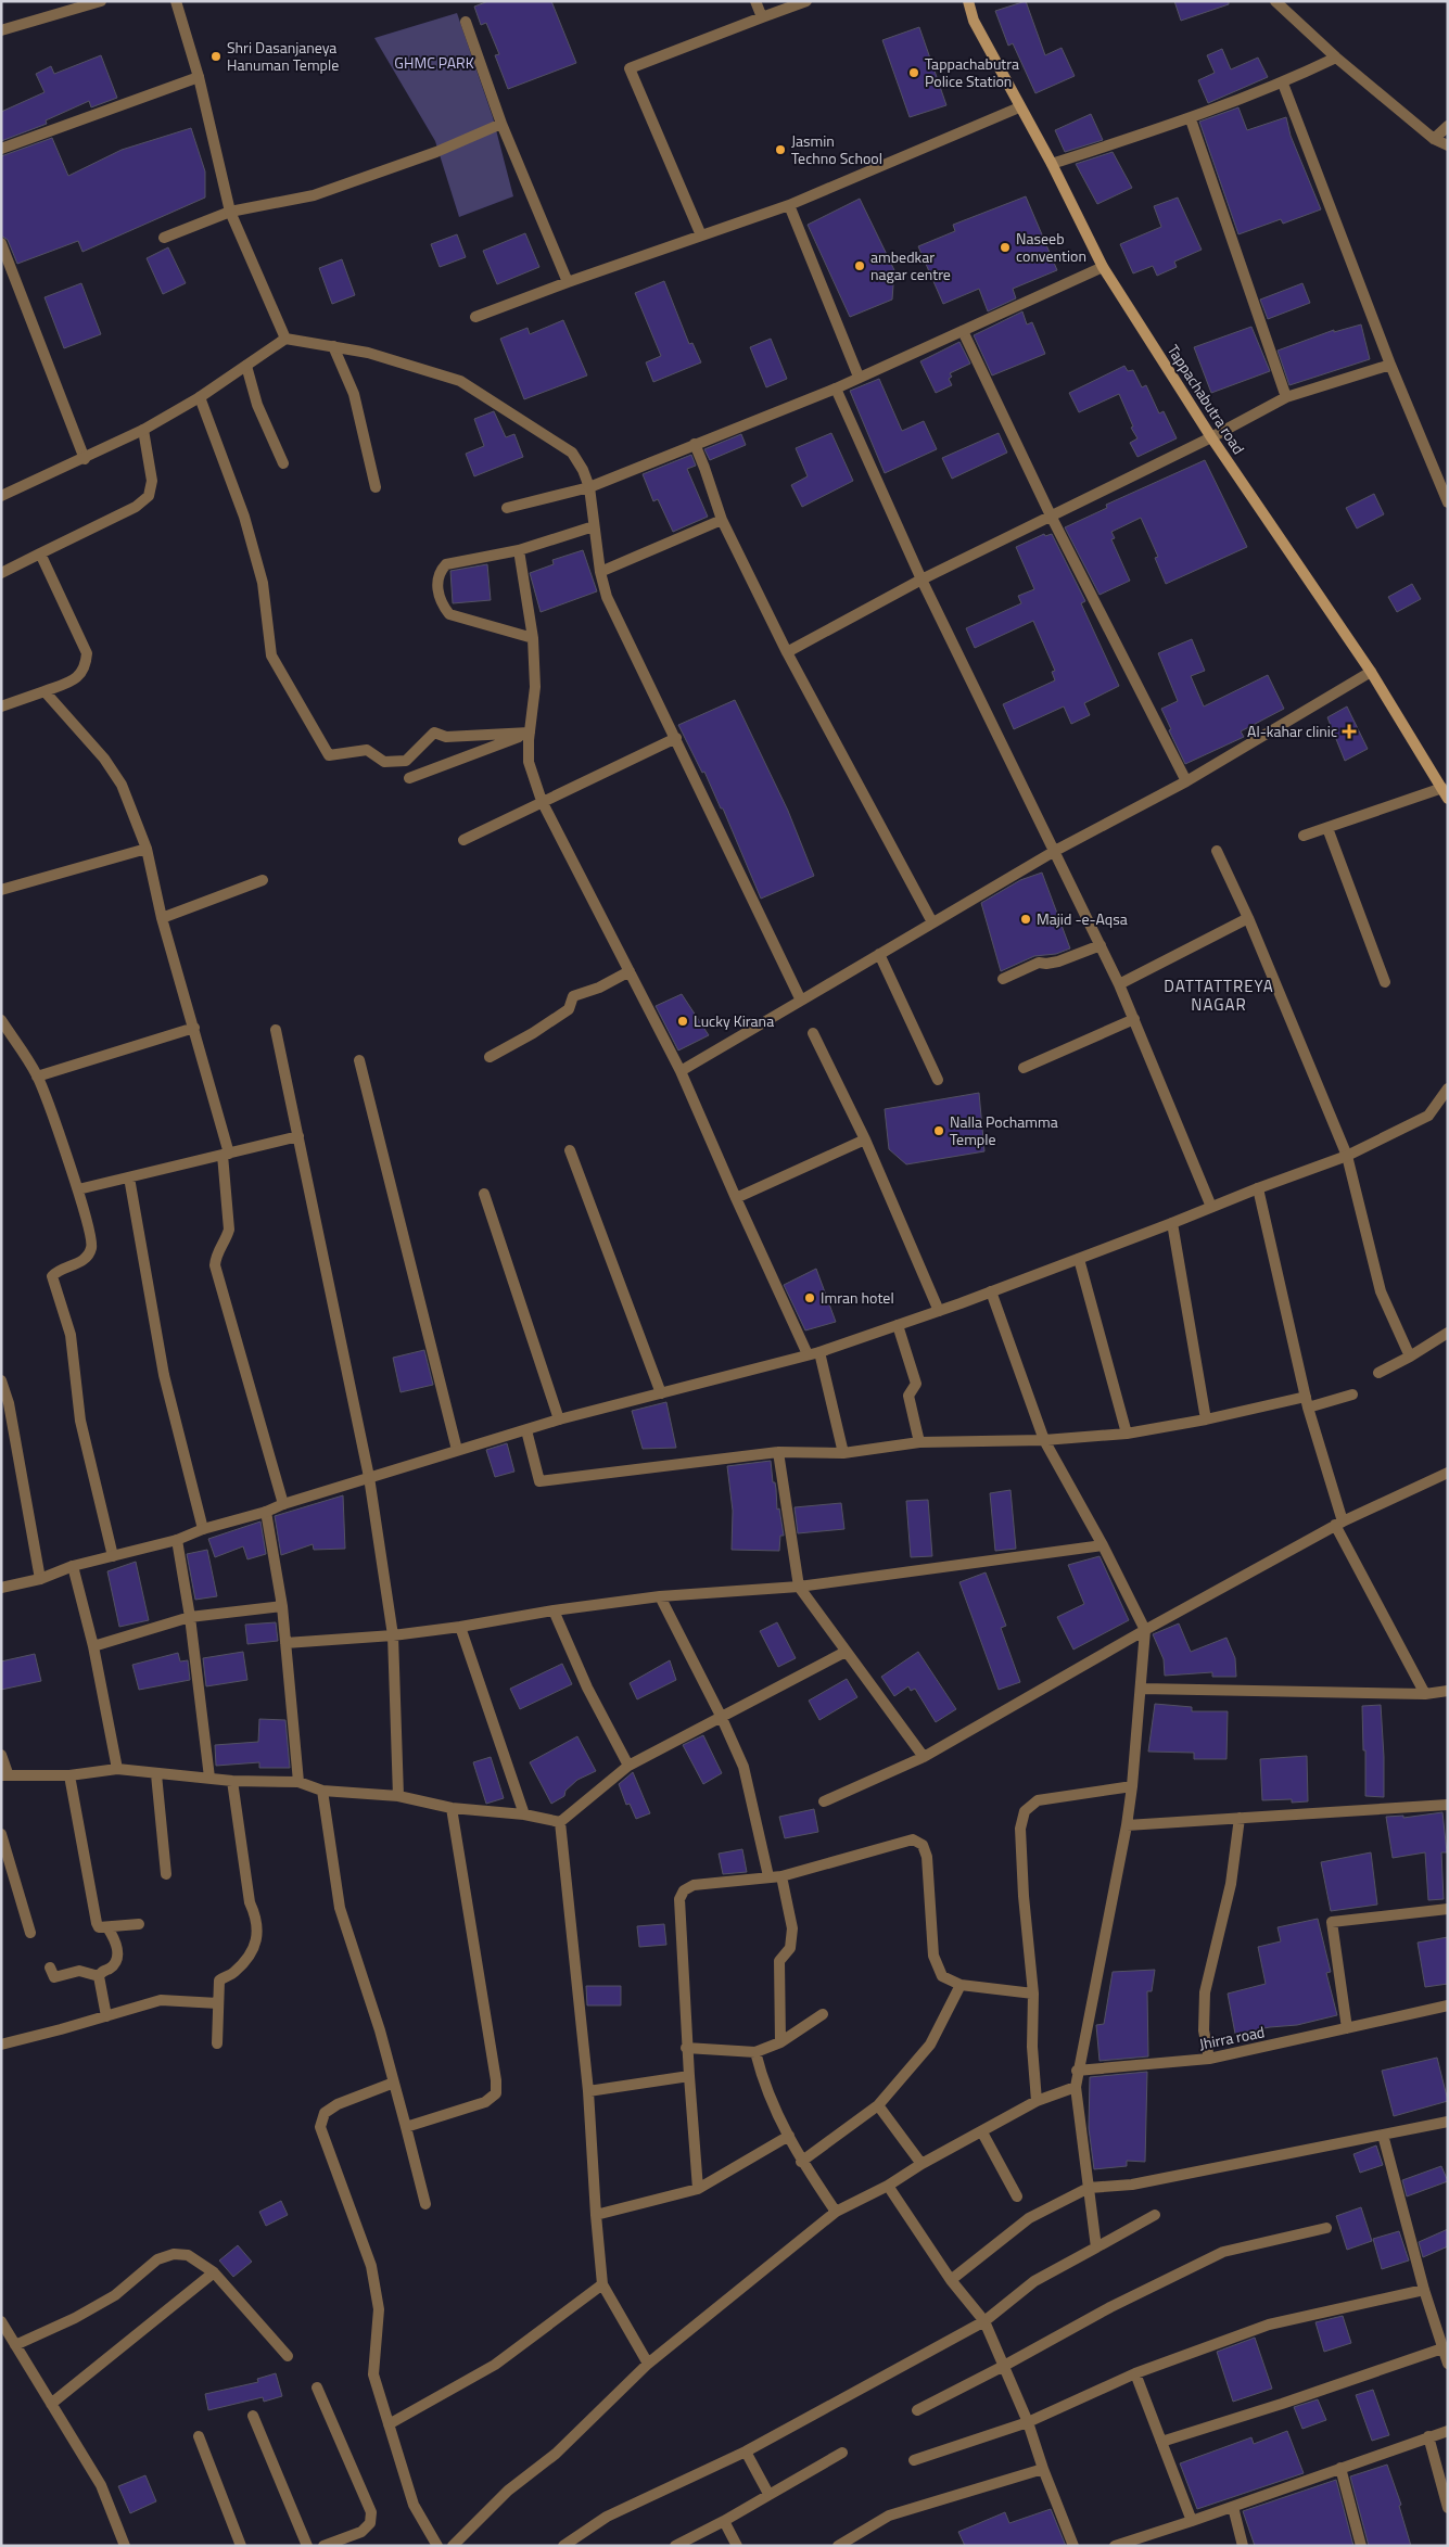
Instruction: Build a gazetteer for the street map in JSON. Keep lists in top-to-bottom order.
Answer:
{
  "streets": {
    "main road": ["Tappachabutra road"],
    "street": ["Jhirra road"]
  },
  "districts": ["DATTATTREYA NAGAR"],
  "parks": ["GHMC PARK"],
  "places": {
    "other": [
      "Shri Dasanjaneya Hanuman Temple",
      "Tappachabutra Police Station",
      "Jasmin Techno School",
      "Naseeb convention",
      "ambedkar nagar centre",
      "Majid -e-Aqsa",
      "Lucky Kirana",
      "Nalla Pochamma Temple",
      "Imran hotel"
    ],
    "health": ["Al-kahar clinic"]
  }
}
